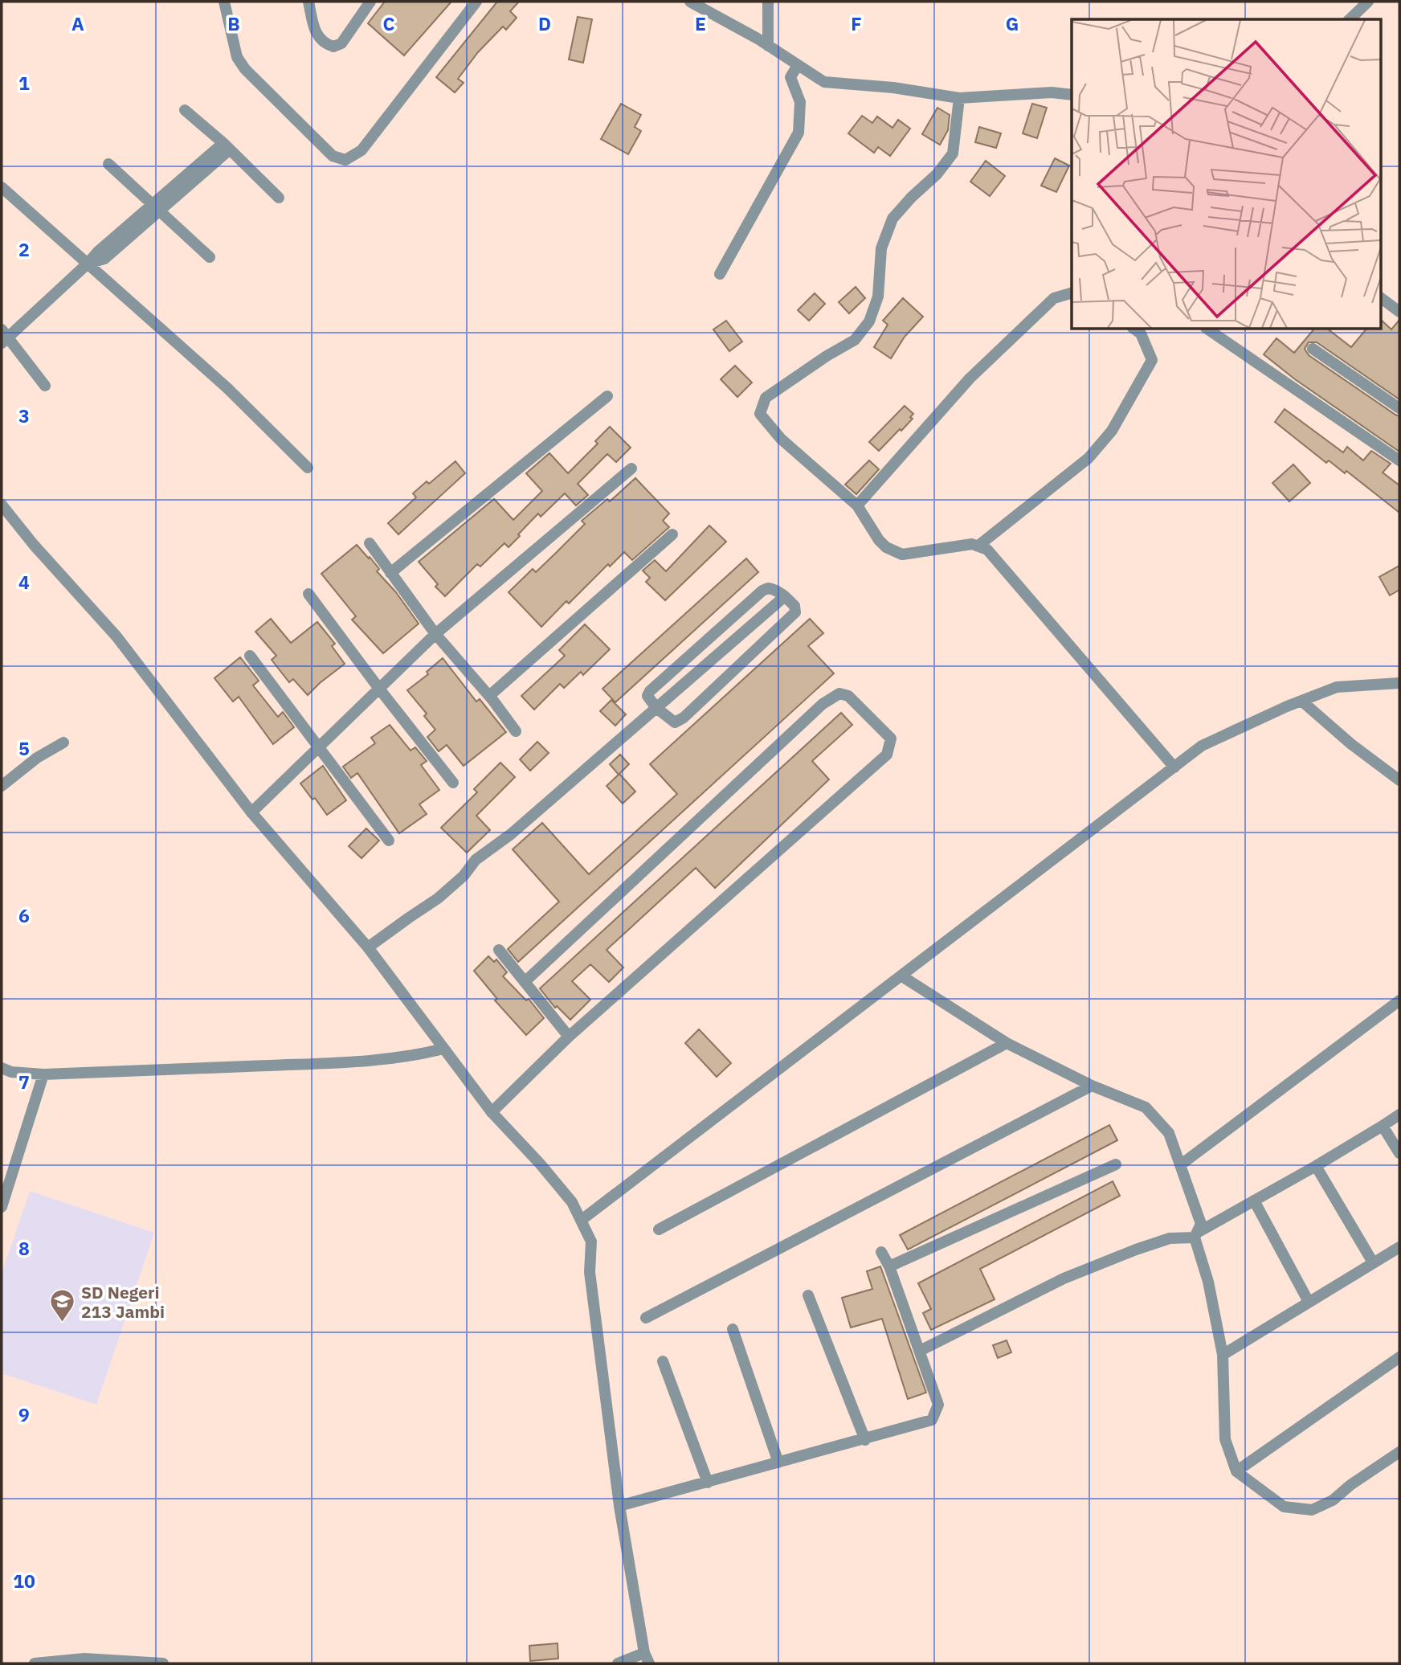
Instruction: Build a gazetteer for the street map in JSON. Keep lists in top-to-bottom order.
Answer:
{
  "places": {
    "school or university": ["SD Negeri 213 Jambi"]
  },
  "grid": {
    "columns": [
      "A",
      "B",
      "C",
      "D",
      "E",
      "F",
      "G"
    ],
    "rows": [
      "1",
      "2",
      "3",
      "4",
      "5",
      "6",
      "7",
      "8",
      "9",
      "10"
    ]
  }
}
